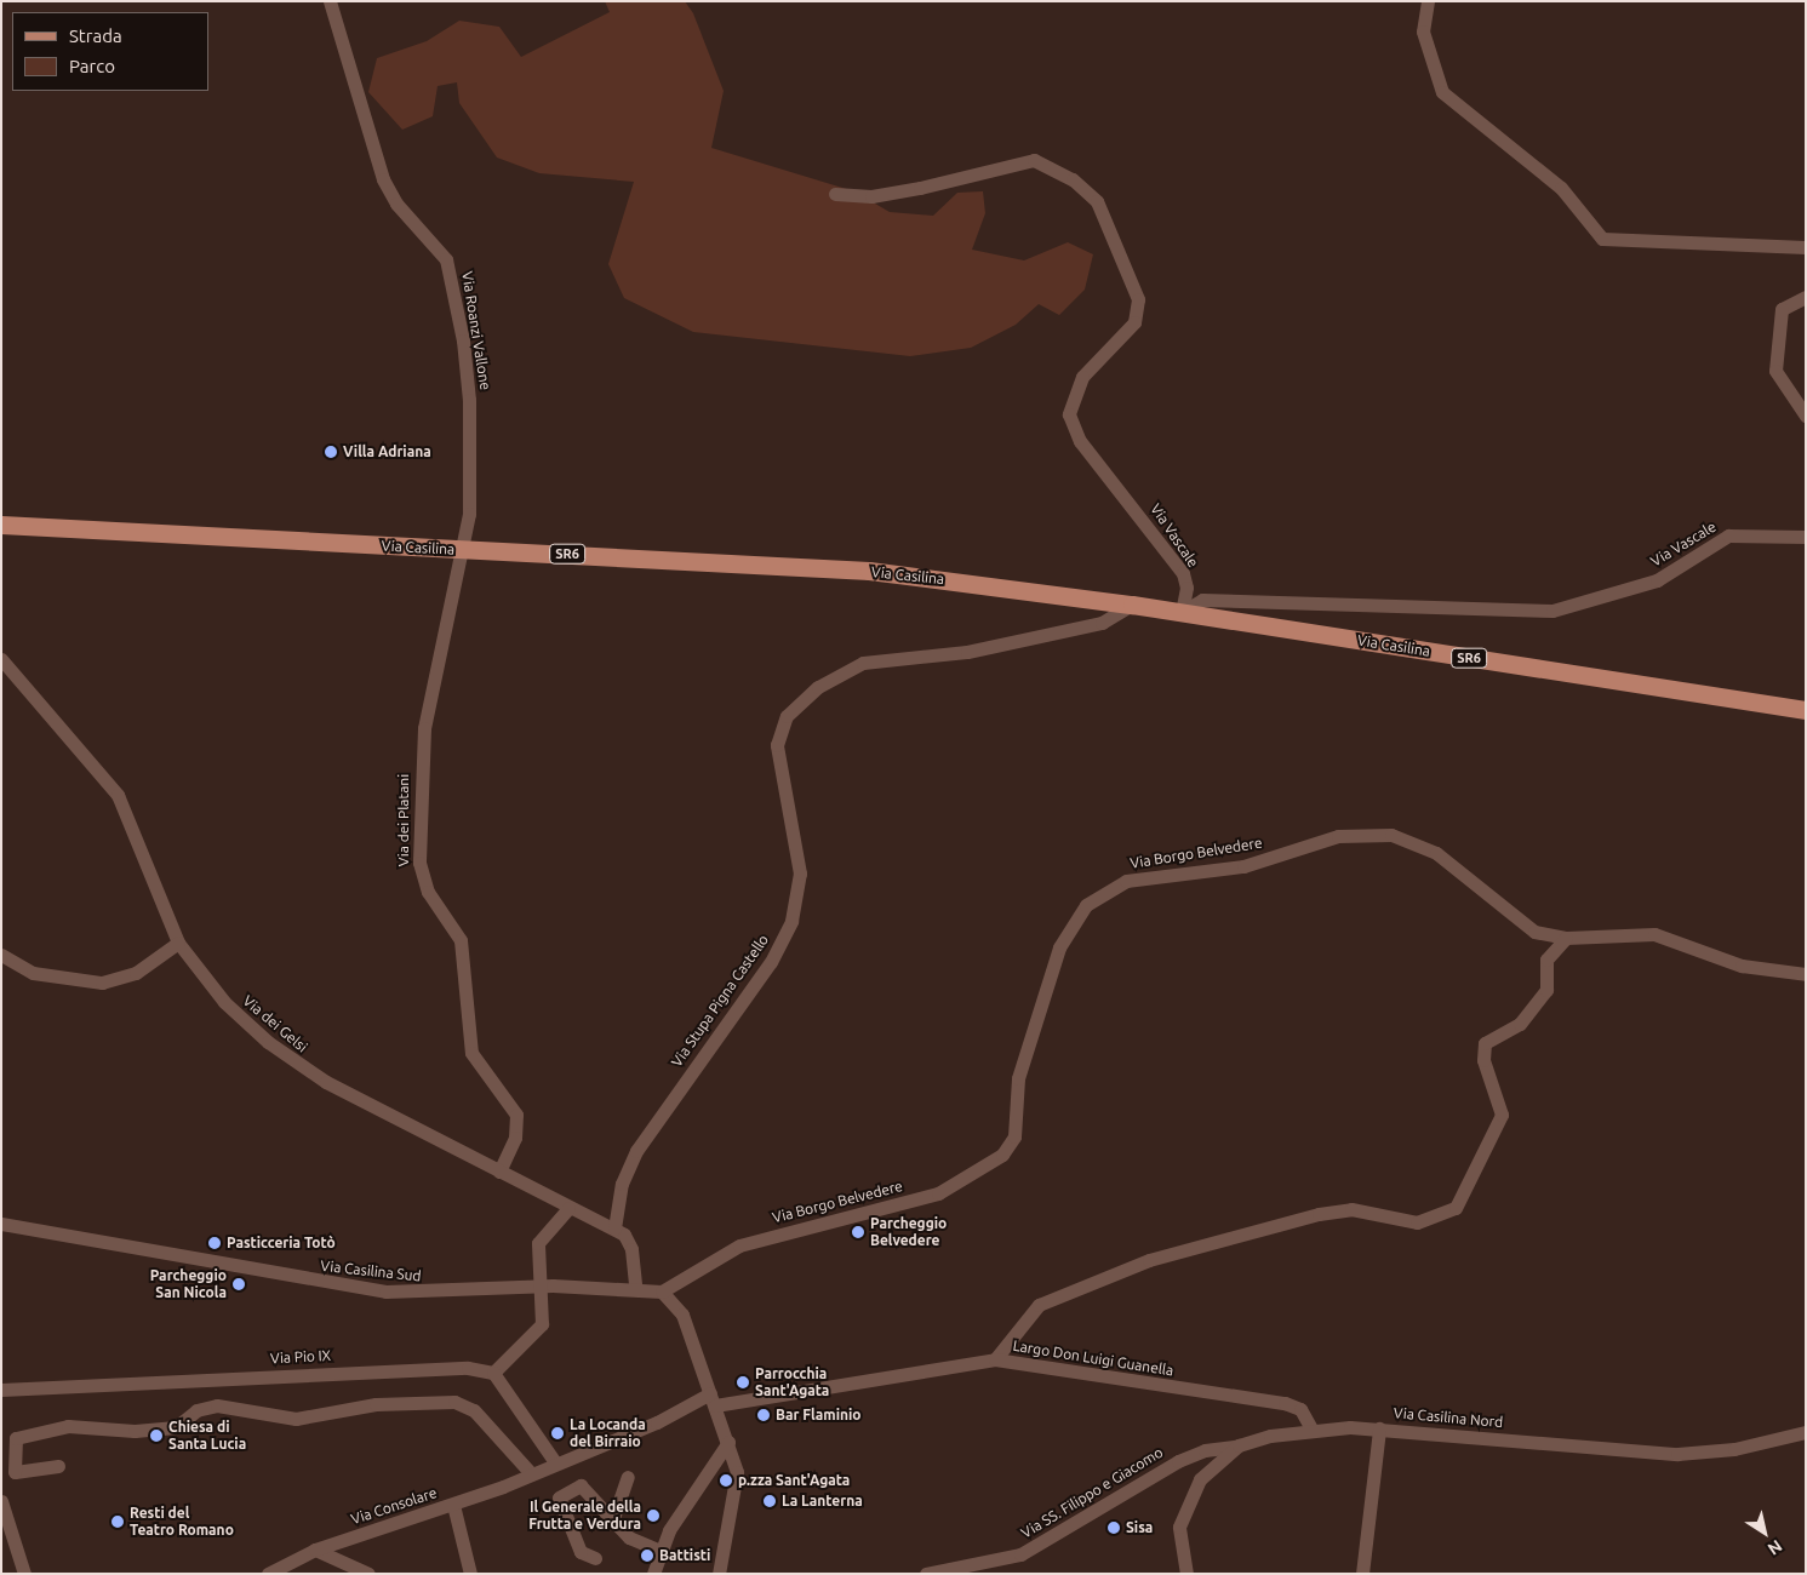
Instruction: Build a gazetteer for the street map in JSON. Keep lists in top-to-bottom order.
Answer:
{
  "streets": {
    "main road": ["Via Casilina", "SR6"],
    "street": [
      "Via Roanzi Vallone",
      "Via Vascale",
      "Via dei Platani",
      "Via Borgo Belvedere",
      "Via Stupa Pigna Castello",
      "Via dei Gelsi",
      "Via Casilina Sud",
      "Via Pio IX",
      "Largo Don Luigi Guanella",
      "Via Casilina Nord",
      "Via SS. Filippo e Giacomo",
      "Via Consolare"
    ]
  },
  "crossings": [
    ["Via Roanzi Vallone", "Via Casilina"],
    ["Via Roanzi Vallone", "Via dei Platani"],
    ["Via Vascale", "Via Casilina"],
    ["Via Casilina", "Via dei Platani"],
    ["Via Casilina", "Via Stupa Pigna Castello"],
    ["Via dei Platani", "Via dei Gelsi"],
    ["Via Borgo Belvedere", "Via Casilina Sud"],
    ["Via Stupa Pigna Castello", "Via dei Gelsi"],
    ["Largo Don Luigi Guanella", "Via Casilina Nord"],
    ["Largo Don Luigi Guanella", "Via Consolare"],
    ["Via Casilina Nord", "Via SS. Filippo e Giacomo"]
  ],
  "places": [
    "Villa Adriana",
    "Parcheggio Belvedere",
    "Pasticceria Totò",
    "Parcheggio San Nicola",
    "Parrocchia Sant'Agata",
    "Bar Flaminio",
    "La Locanda del Birraio",
    "Chiesa di Santa Lucia",
    "p.zza Sant'Agata",
    "La Lanterna",
    "Il Generale della Frutta e Verdura",
    "Resti del Teatro Romano",
    "Sisa",
    "Battisti"
  ],
  "legend": ["Strada", "Parco"],
  "north": "bottom right"
}
